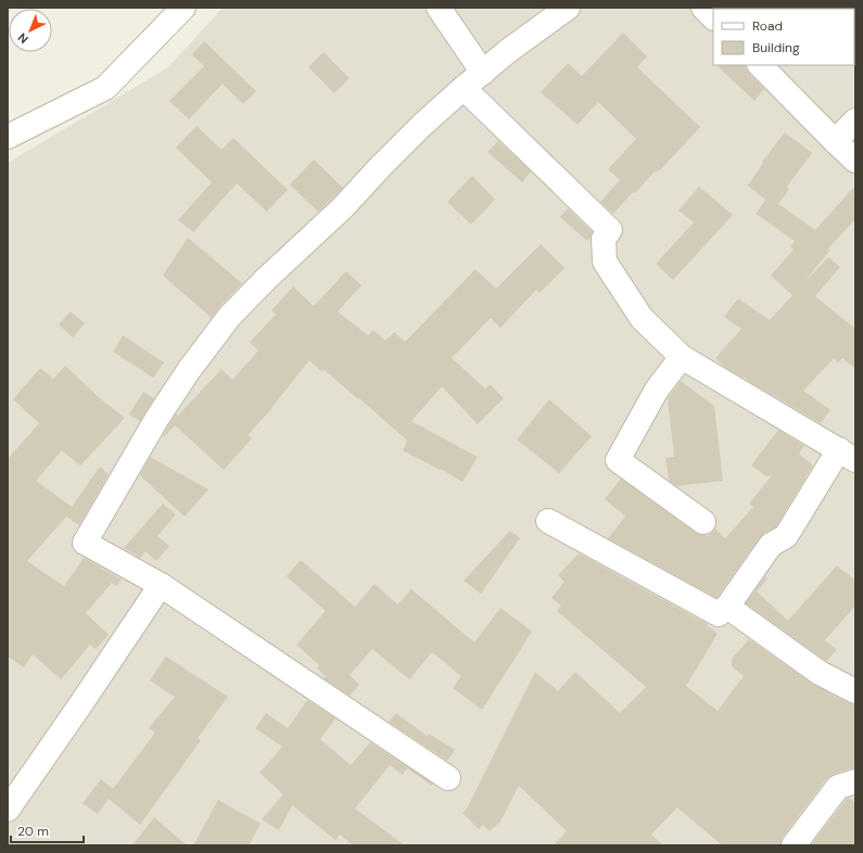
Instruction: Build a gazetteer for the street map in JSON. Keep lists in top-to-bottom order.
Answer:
{
  "legend": ["Road", "Building"],
  "scale_bar": "20 m",
  "north": "bottom left"
}
